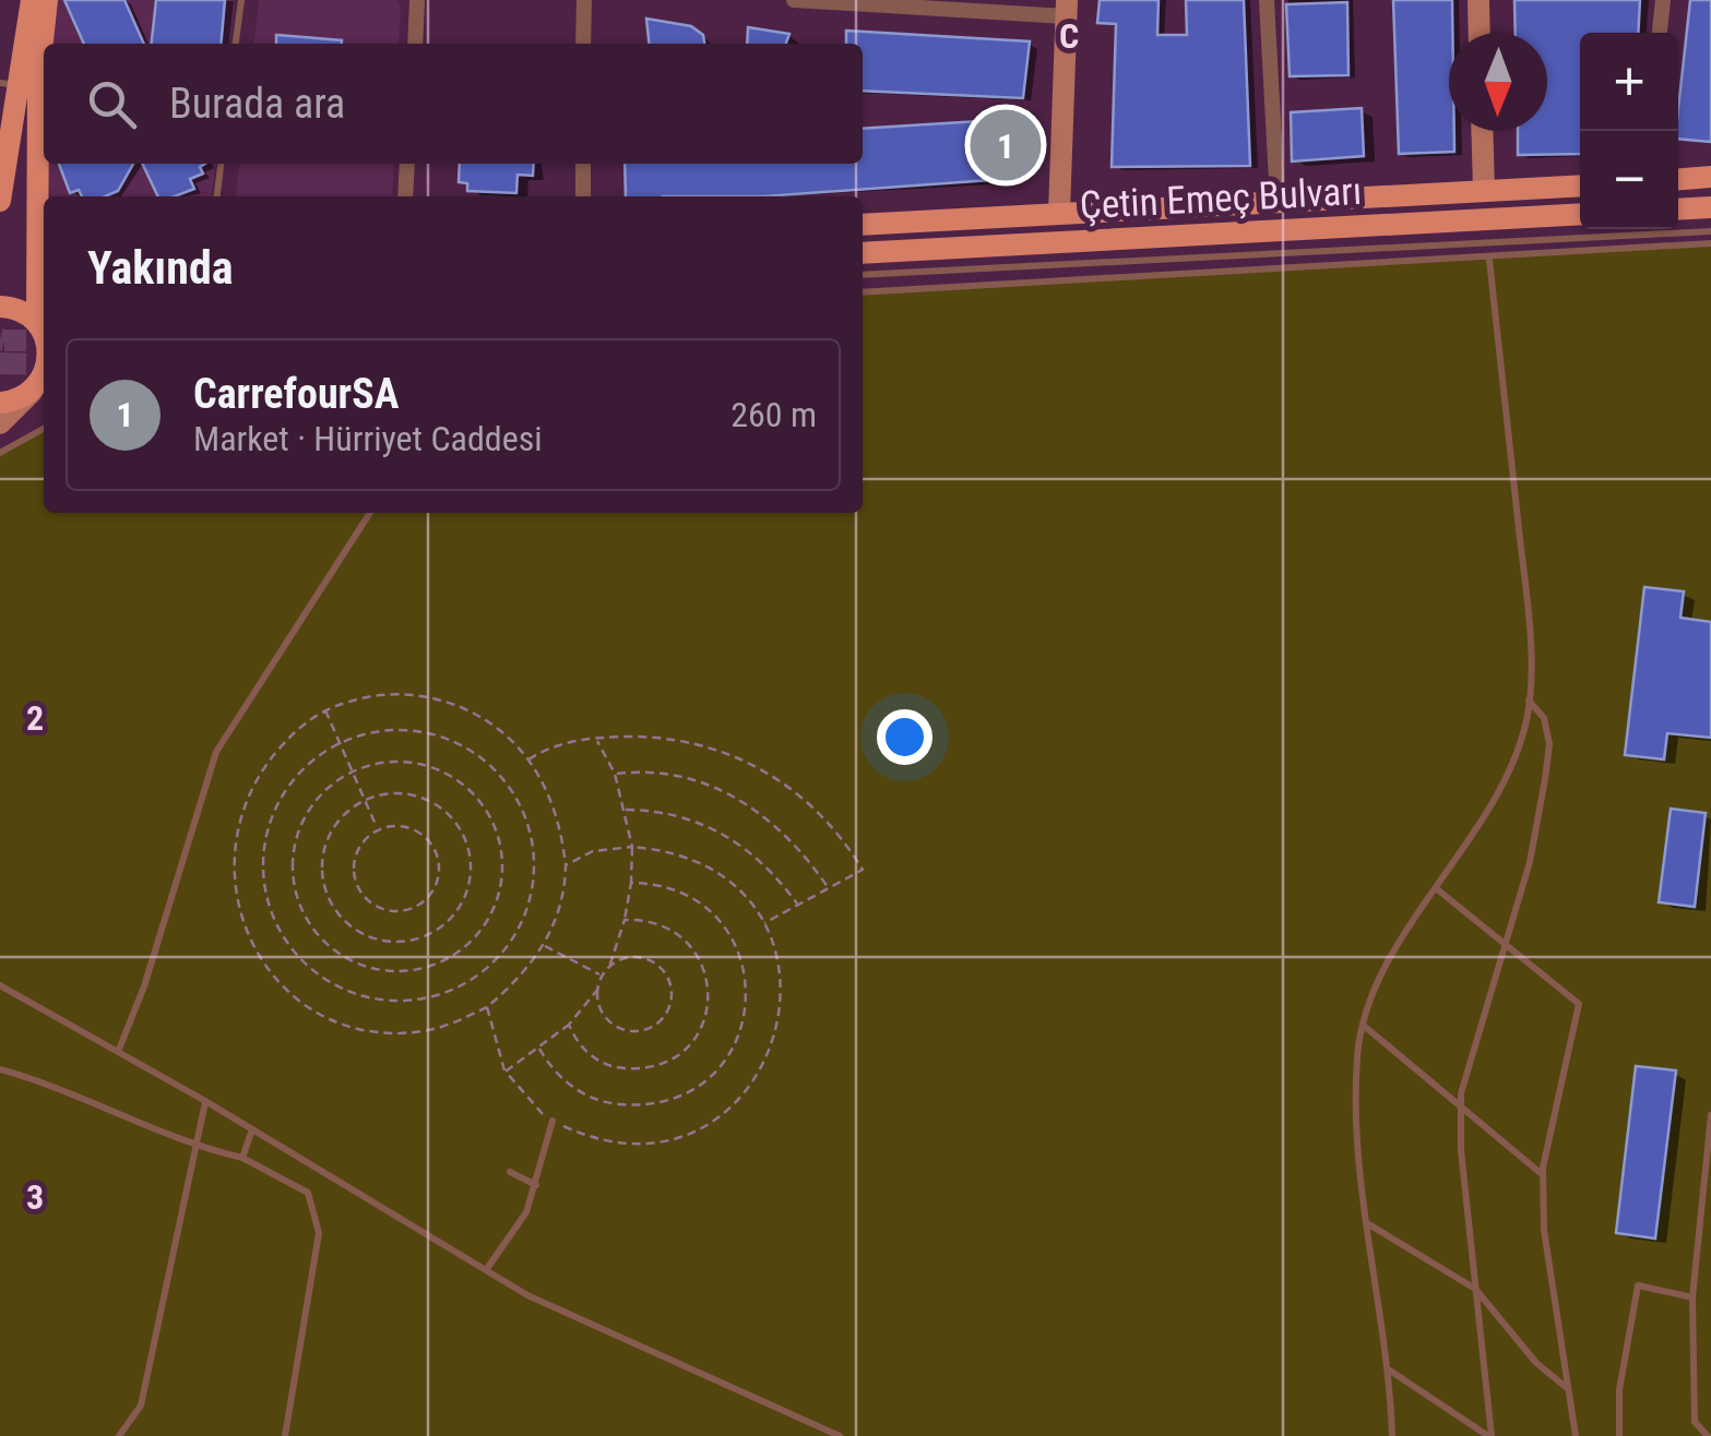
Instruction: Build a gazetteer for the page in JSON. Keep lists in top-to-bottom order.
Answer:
{
  "streets": {
    "main road": ["Çetin Emeç Bulvarı"]
  },
  "north": "bottom",
  "page": {
    "map_buttons": ["+", "−"],
    "search": "Burada ara",
    "pins": "1",
    "heading": "Yakında",
    "list": [
      {
        "mark": "1",
        "name": "CarrefourSA",
        "note": "Market · Hürriyet Caddesi",
        "value": "260 m"
      }
    ]
  },
  "grid": {
    "columns": ["C"],
    "rows": ["2", "3"]
  }
}
